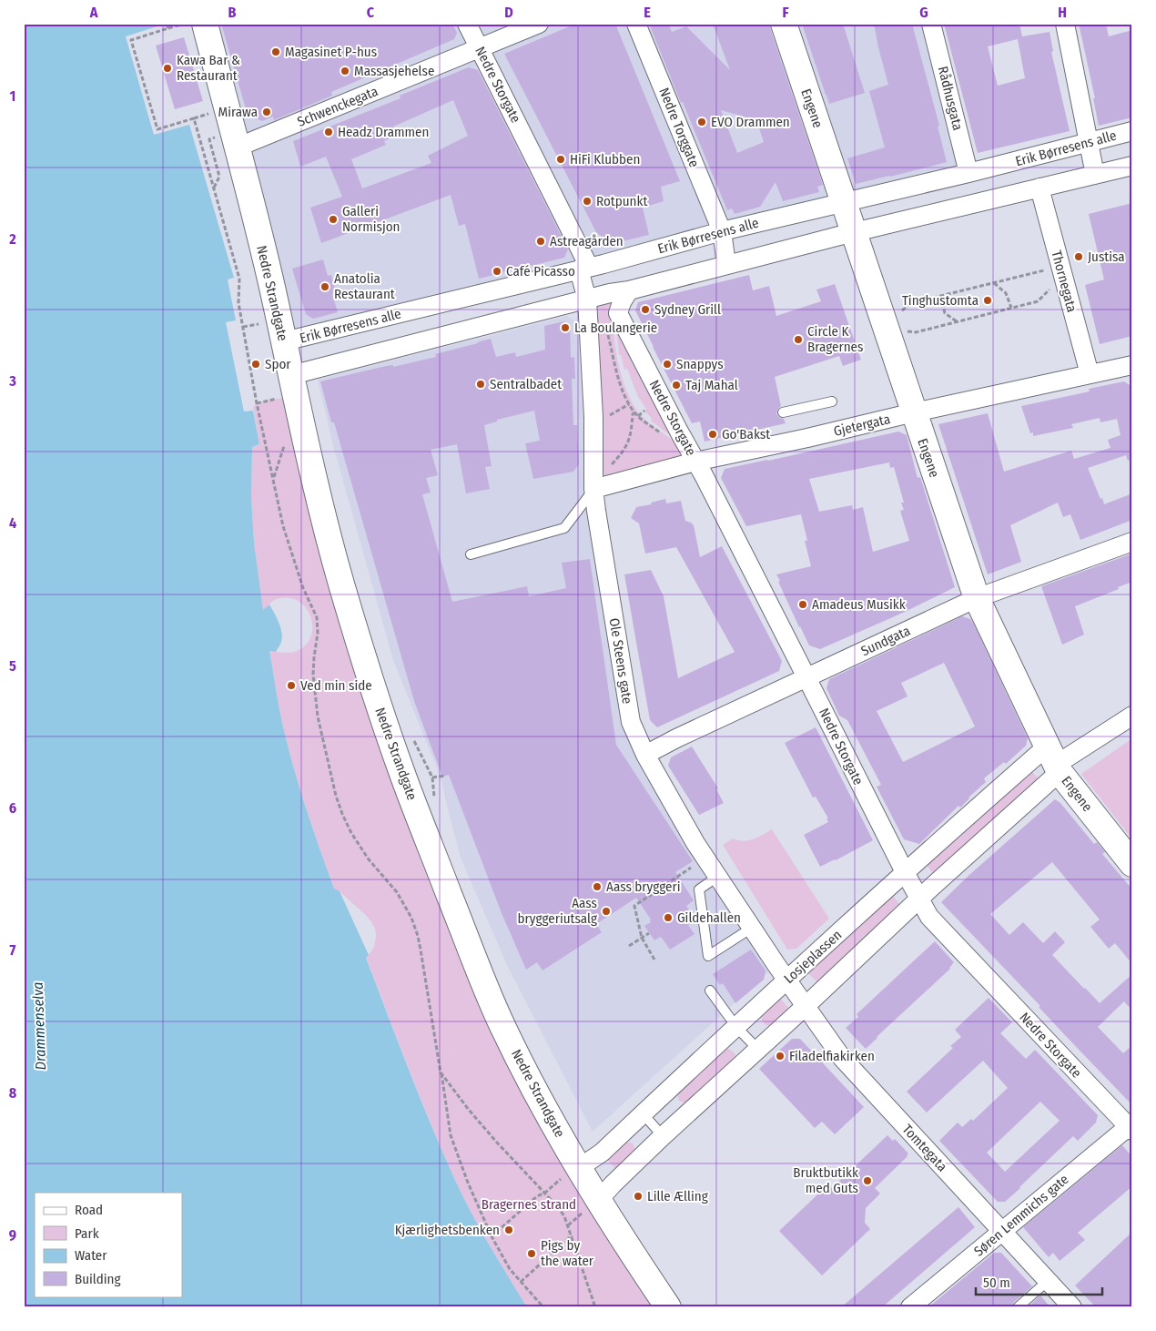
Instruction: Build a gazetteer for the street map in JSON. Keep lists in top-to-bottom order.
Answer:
{
  "streets": {
    "street": [
      "Nedre Storgate",
      "Rådhusgata",
      "Schwenckegata",
      "Engene",
      "Nedre Torggate",
      "Erik Børresens alle",
      "Thornegata",
      "Nedre Strandgate",
      "Gjetergata",
      "Sundgata",
      "Ole Steens gate",
      "Losjeplassen",
      "Tomtegata",
      "Søren Lemmichs gate"
    ]
  },
  "crossings": [
    ["Nedre Storgate", "Schwenckegata"],
    ["Nedre Storgate", "Erik Børresens alle"],
    ["Nedre Storgate", "Gjetergata"],
    ["Nedre Storgate", "Sundgata"],
    ["Nedre Storgate", "Ole Steens gate"],
    ["Nedre Storgate", "Losjeplassen"],
    ["Nedre Storgate", "Søren Lemmichs gate"],
    ["Rådhusgata", "Erik Børresens alle"],
    ["Schwenckegata", "Nedre Strandgate"],
    ["Engene", "Erik Børresens alle"],
    ["Engene", "Gjetergata"],
    ["Engene", "Sundgata"],
    ["Engene", "Losjeplassen"],
    ["Nedre Torggate", "Erik Børresens alle"],
    ["Erik Børresens alle", "Nedre Strandgate"],
    ["Thornegata", "Gjetergata"],
    ["Nedre Strandgate", "Losjeplassen"],
    ["Gjetergata", "Ole Steens gate"],
    ["Sundgata", "Ole Steens gate"],
    ["Ole Steens gate", "Losjeplassen"],
    ["Ole Steens gate", "Tomtegata"],
    ["Losjeplassen", "Tomtegata"],
    ["Tomtegata", "Søren Lemmichs gate"]
  ],
  "water": ["Drammenselva"],
  "parks": ["Bragernes strand"],
  "places": [
    "Magasinet P-hus",
    "Kawa Bar & Restaurant",
    "Massasjehelse",
    "Mirawa",
    "EVO Drammen",
    "Headz Drammen",
    "HiFi Klubben",
    "Rotpunkt",
    "Galleri Normisjon",
    "Astreagården",
    "Justisa",
    "Café Picasso",
    "Anatolia Restaurant",
    "Tinghustomta",
    "Sydney Grill",
    "La Boulangerie",
    "Circle K Bragernes",
    "Spor",
    "Snappys",
    "Sentralbadet",
    "Taj Mahal",
    "Go'Bakst",
    "Amadeus Musikk",
    "Ved min side",
    "Aass bryggeri",
    "Aass bryggeriutsalg",
    "Gildehallen",
    "Filadelfiakirken",
    "Bruktbutikk med Guts",
    "Lille Ælling",
    "Kjærlighetsbenken",
    "Pigs by the water"
  ],
  "legend": [
    "Road",
    "Park",
    "Water",
    "Building"
  ],
  "scale_bar": "50 m",
  "grid": {
    "columns": [
      "A",
      "B",
      "C",
      "D",
      "E",
      "F",
      "G",
      "H"
    ],
    "rows": [
      "1",
      "2",
      "3",
      "4",
      "5",
      "6",
      "7",
      "8",
      "9"
    ]
  }
}
